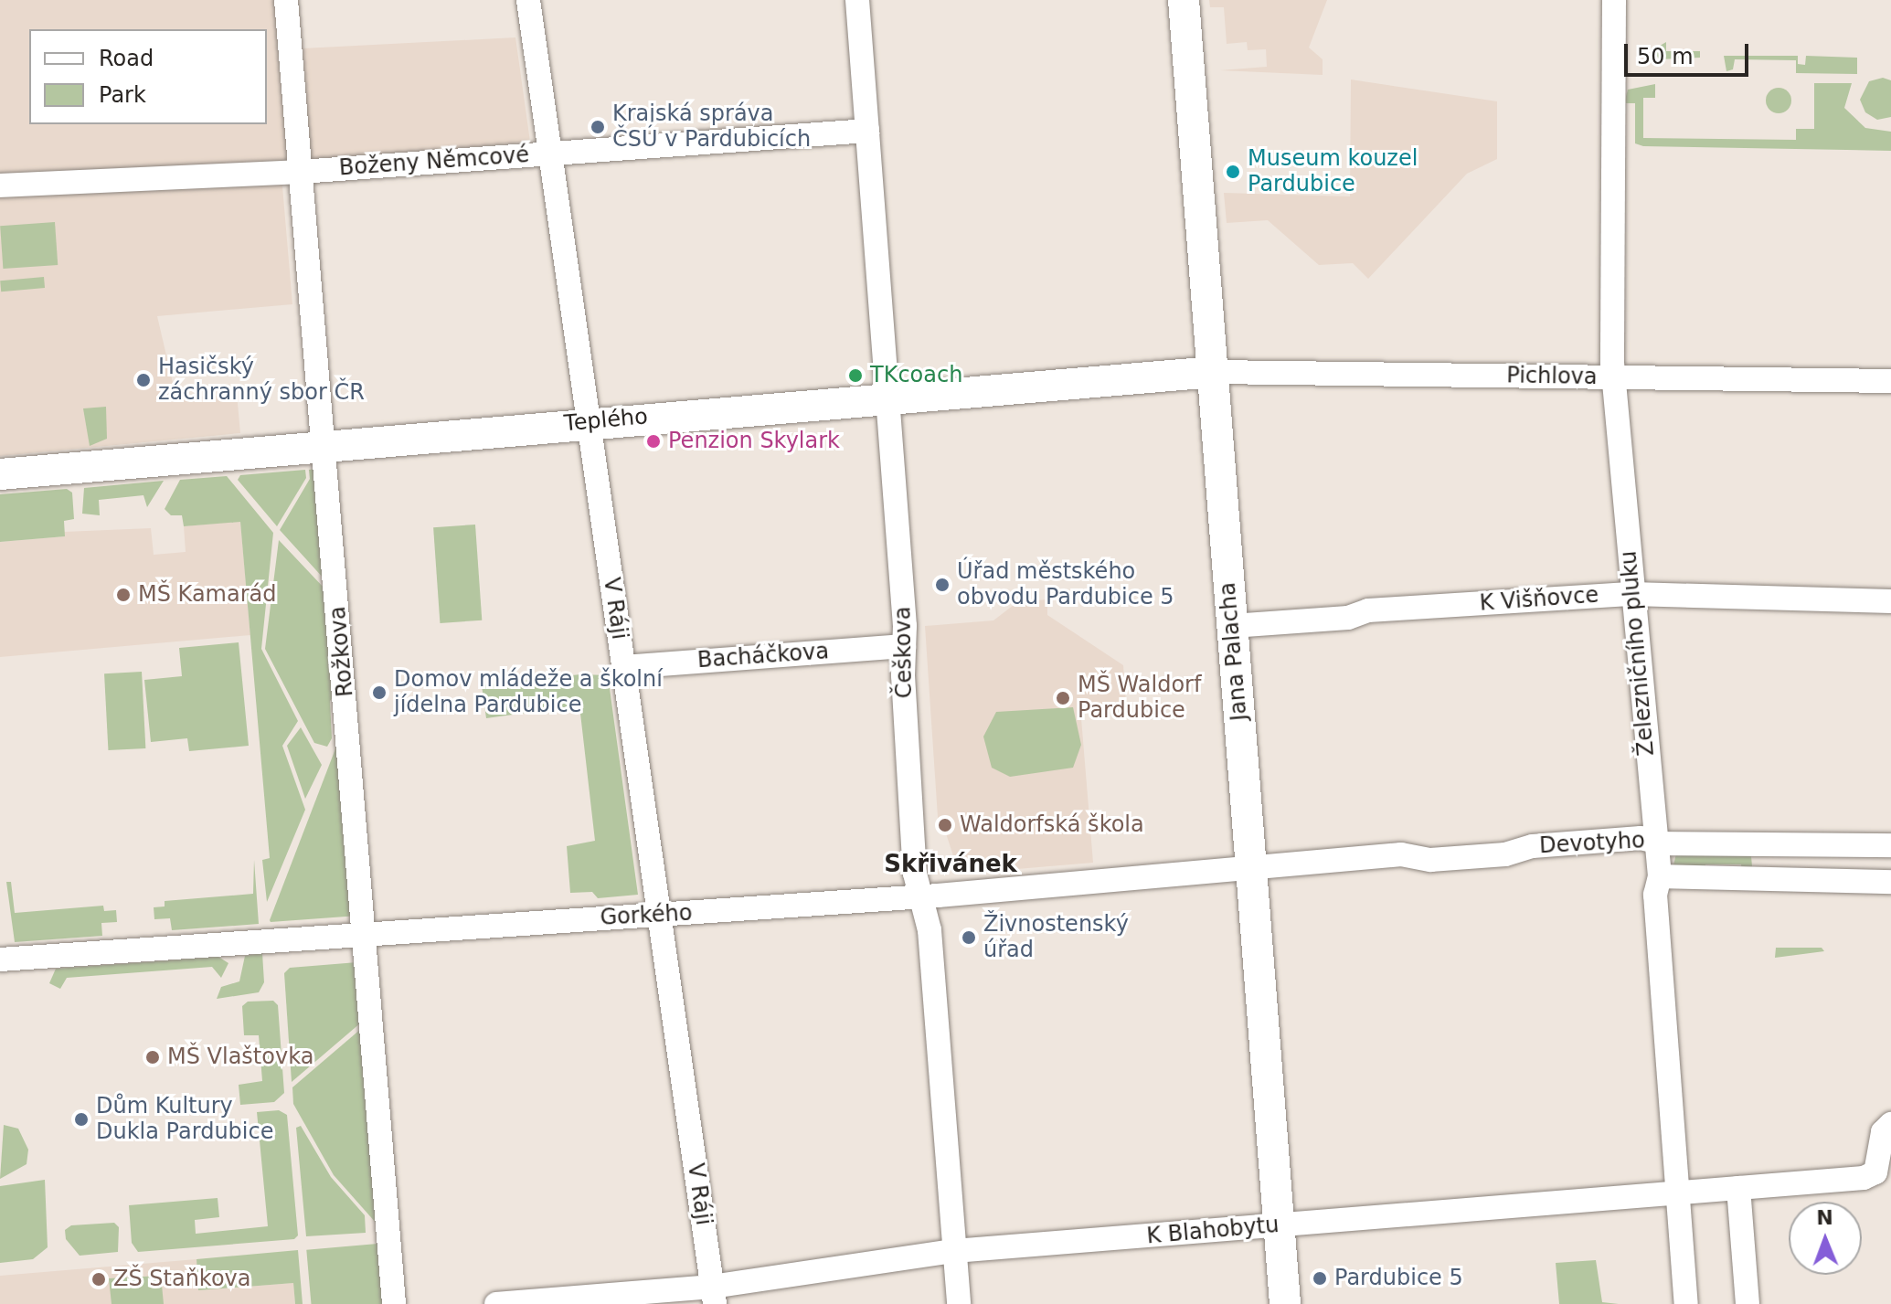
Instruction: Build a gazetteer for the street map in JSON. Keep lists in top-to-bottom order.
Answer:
{
  "streets": {
    "main road": ["Teplého", "Jana Palacha"],
    "street": [
      "Boženy Němcové",
      "Pichlova",
      "K Višňovce",
      "V Ráji",
      "Rožkova",
      "Češkova",
      "Železničního pluku",
      "Bacháčkova",
      "Devotyho",
      "Gorkého",
      "K Blahobytu"
    ]
  },
  "crossings": [
    ["Boženy Němcové", "V Ráji"],
    ["Boženy Němcové", "Rožkova"],
    ["Boženy Němcové", "Češkova"],
    ["Pichlova", "Teplého"],
    ["Pichlova", "Jana Palacha"],
    ["Pichlova", "Železničního pluku"],
    ["Teplého", "V Ráji"],
    ["Teplého", "Rožkova"],
    ["Teplého", "Jana Palacha"],
    ["Teplého", "Češkova"],
    ["K Višňovce", "Jana Palacha"],
    ["K Višňovce", "Železničního pluku"],
    ["V Ráji", "Bacháčkova"],
    ["V Ráji", "Gorkého"],
    ["V Ráji", "K Blahobytu"],
    ["Rožkova", "Gorkého"],
    ["Jana Palacha", "Devotyho"],
    ["Jana Palacha", "Gorkého"],
    ["Jana Palacha", "K Blahobytu"],
    ["Češkova", "Bacháčkova"],
    ["Češkova", "Gorkého"],
    ["Češkova", "K Blahobytu"],
    ["Železničního pluku", "Devotyho"],
    ["Železničního pluku", "K Blahobytu"],
    ["Devotyho", "Gorkého"]
  ],
  "districts": ["Skřivánek"],
  "places": [
    "Krajská správa ČSÚ v Pardubicích",
    "Museum kouzel Pardubice",
    "TKcoach",
    "Hasičský záchranný sbor ČR",
    "Penzion Skylark",
    "Úřad městského obvodu Pardubice 5",
    "MŠ Kamarád",
    "Domov mládeže a školní jídelna Pardubice",
    "MŠ Waldorf Pardubice",
    "Waldorfská škola",
    "Živnostenský úřad",
    "MŠ Vlaštovka",
    "Dům Kultury Dukla Pardubice",
    "Pardubice 5",
    "ZŠ Staňkova"
  ],
  "legend": ["Road", "Park"],
  "scale_bar": "50 m",
  "north": "top"
}
